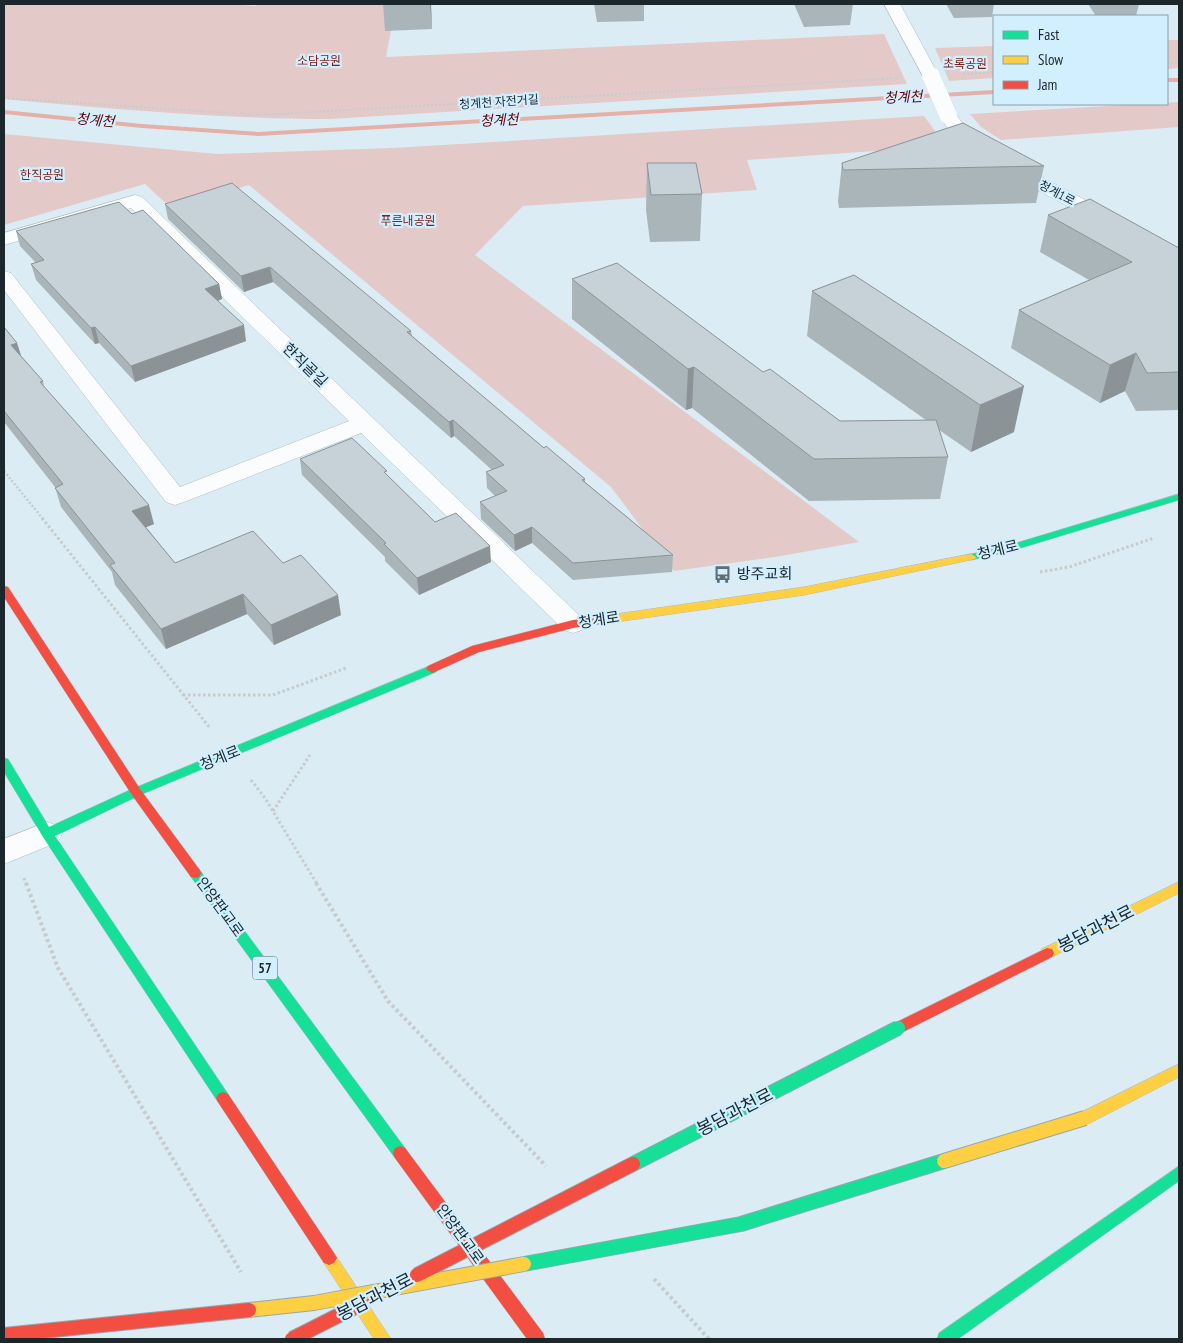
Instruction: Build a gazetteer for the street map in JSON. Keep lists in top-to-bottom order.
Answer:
{
  "streets": {
    "main road": [
      "청계로",
      "안양판교로",
      "봉담과천로",
      "57"
    ],
    "street": ["청계1로", "한직골길"],
    "path": ["청계천 자전거길"]
  },
  "crossings": [
    ["한직골길", "청계로"],
    ["청계로", "안양판교로"]
  ],
  "water": ["청계천"],
  "parks": [
    "소담공원",
    "초록공원",
    "한직공원",
    "푸른내공원"
  ],
  "places": {
    "bus stop": ["방주교회"]
  },
  "legend": ["Fast", "Slow", "Jam"]
}
